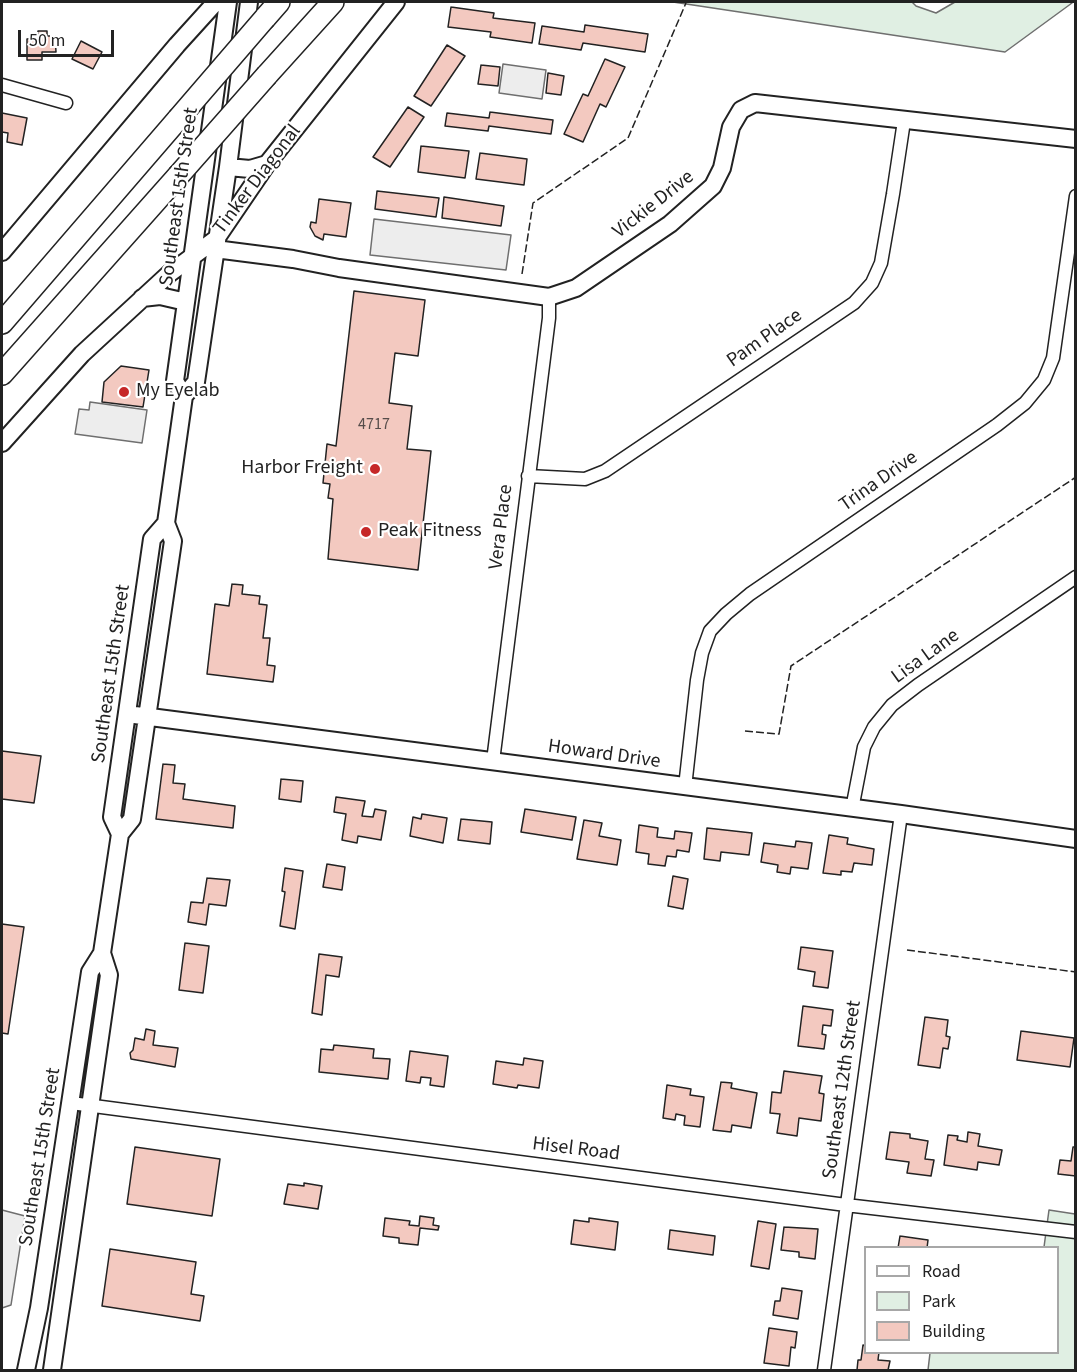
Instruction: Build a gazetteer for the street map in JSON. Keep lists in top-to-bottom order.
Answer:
{
  "streets": {
    "street": [
      "Tinker Diagonal",
      "Southeast 15th Street",
      "Vickie Drive",
      "Pam Place",
      "Trina Drive",
      "Vera Place",
      "Lisa Lane",
      "Howard Drive",
      "Southeast 12th Street",
      "Hisel Road"
    ]
  },
  "crossings": [
    ["Tinker Diagonal", "Southeast 15th Street"],
    ["Tinker Diagonal", "Vickie Drive"],
    ["Southeast 15th Street", "Vickie Drive"],
    ["Southeast 15th Street", "Howard Drive"],
    ["Southeast 15th Street", "Hisel Road"],
    ["Vickie Drive", "Pam Place"],
    ["Vickie Drive", "Vera Place"],
    ["Pam Place", "Vera Place"],
    ["Trina Drive", "Howard Drive"],
    ["Vera Place", "Howard Drive"],
    ["Lisa Lane", "Howard Drive"],
    ["Howard Drive", "Southeast 12th Street"],
    ["Southeast 12th Street", "Hisel Road"]
  ],
  "places": ["My Eyelab", "Harbor Freight", "Peak Fitness"],
  "house_numbers": ["4717"],
  "legend": ["Road", "Park", "Building"],
  "scale_bar": "50 m"
}
